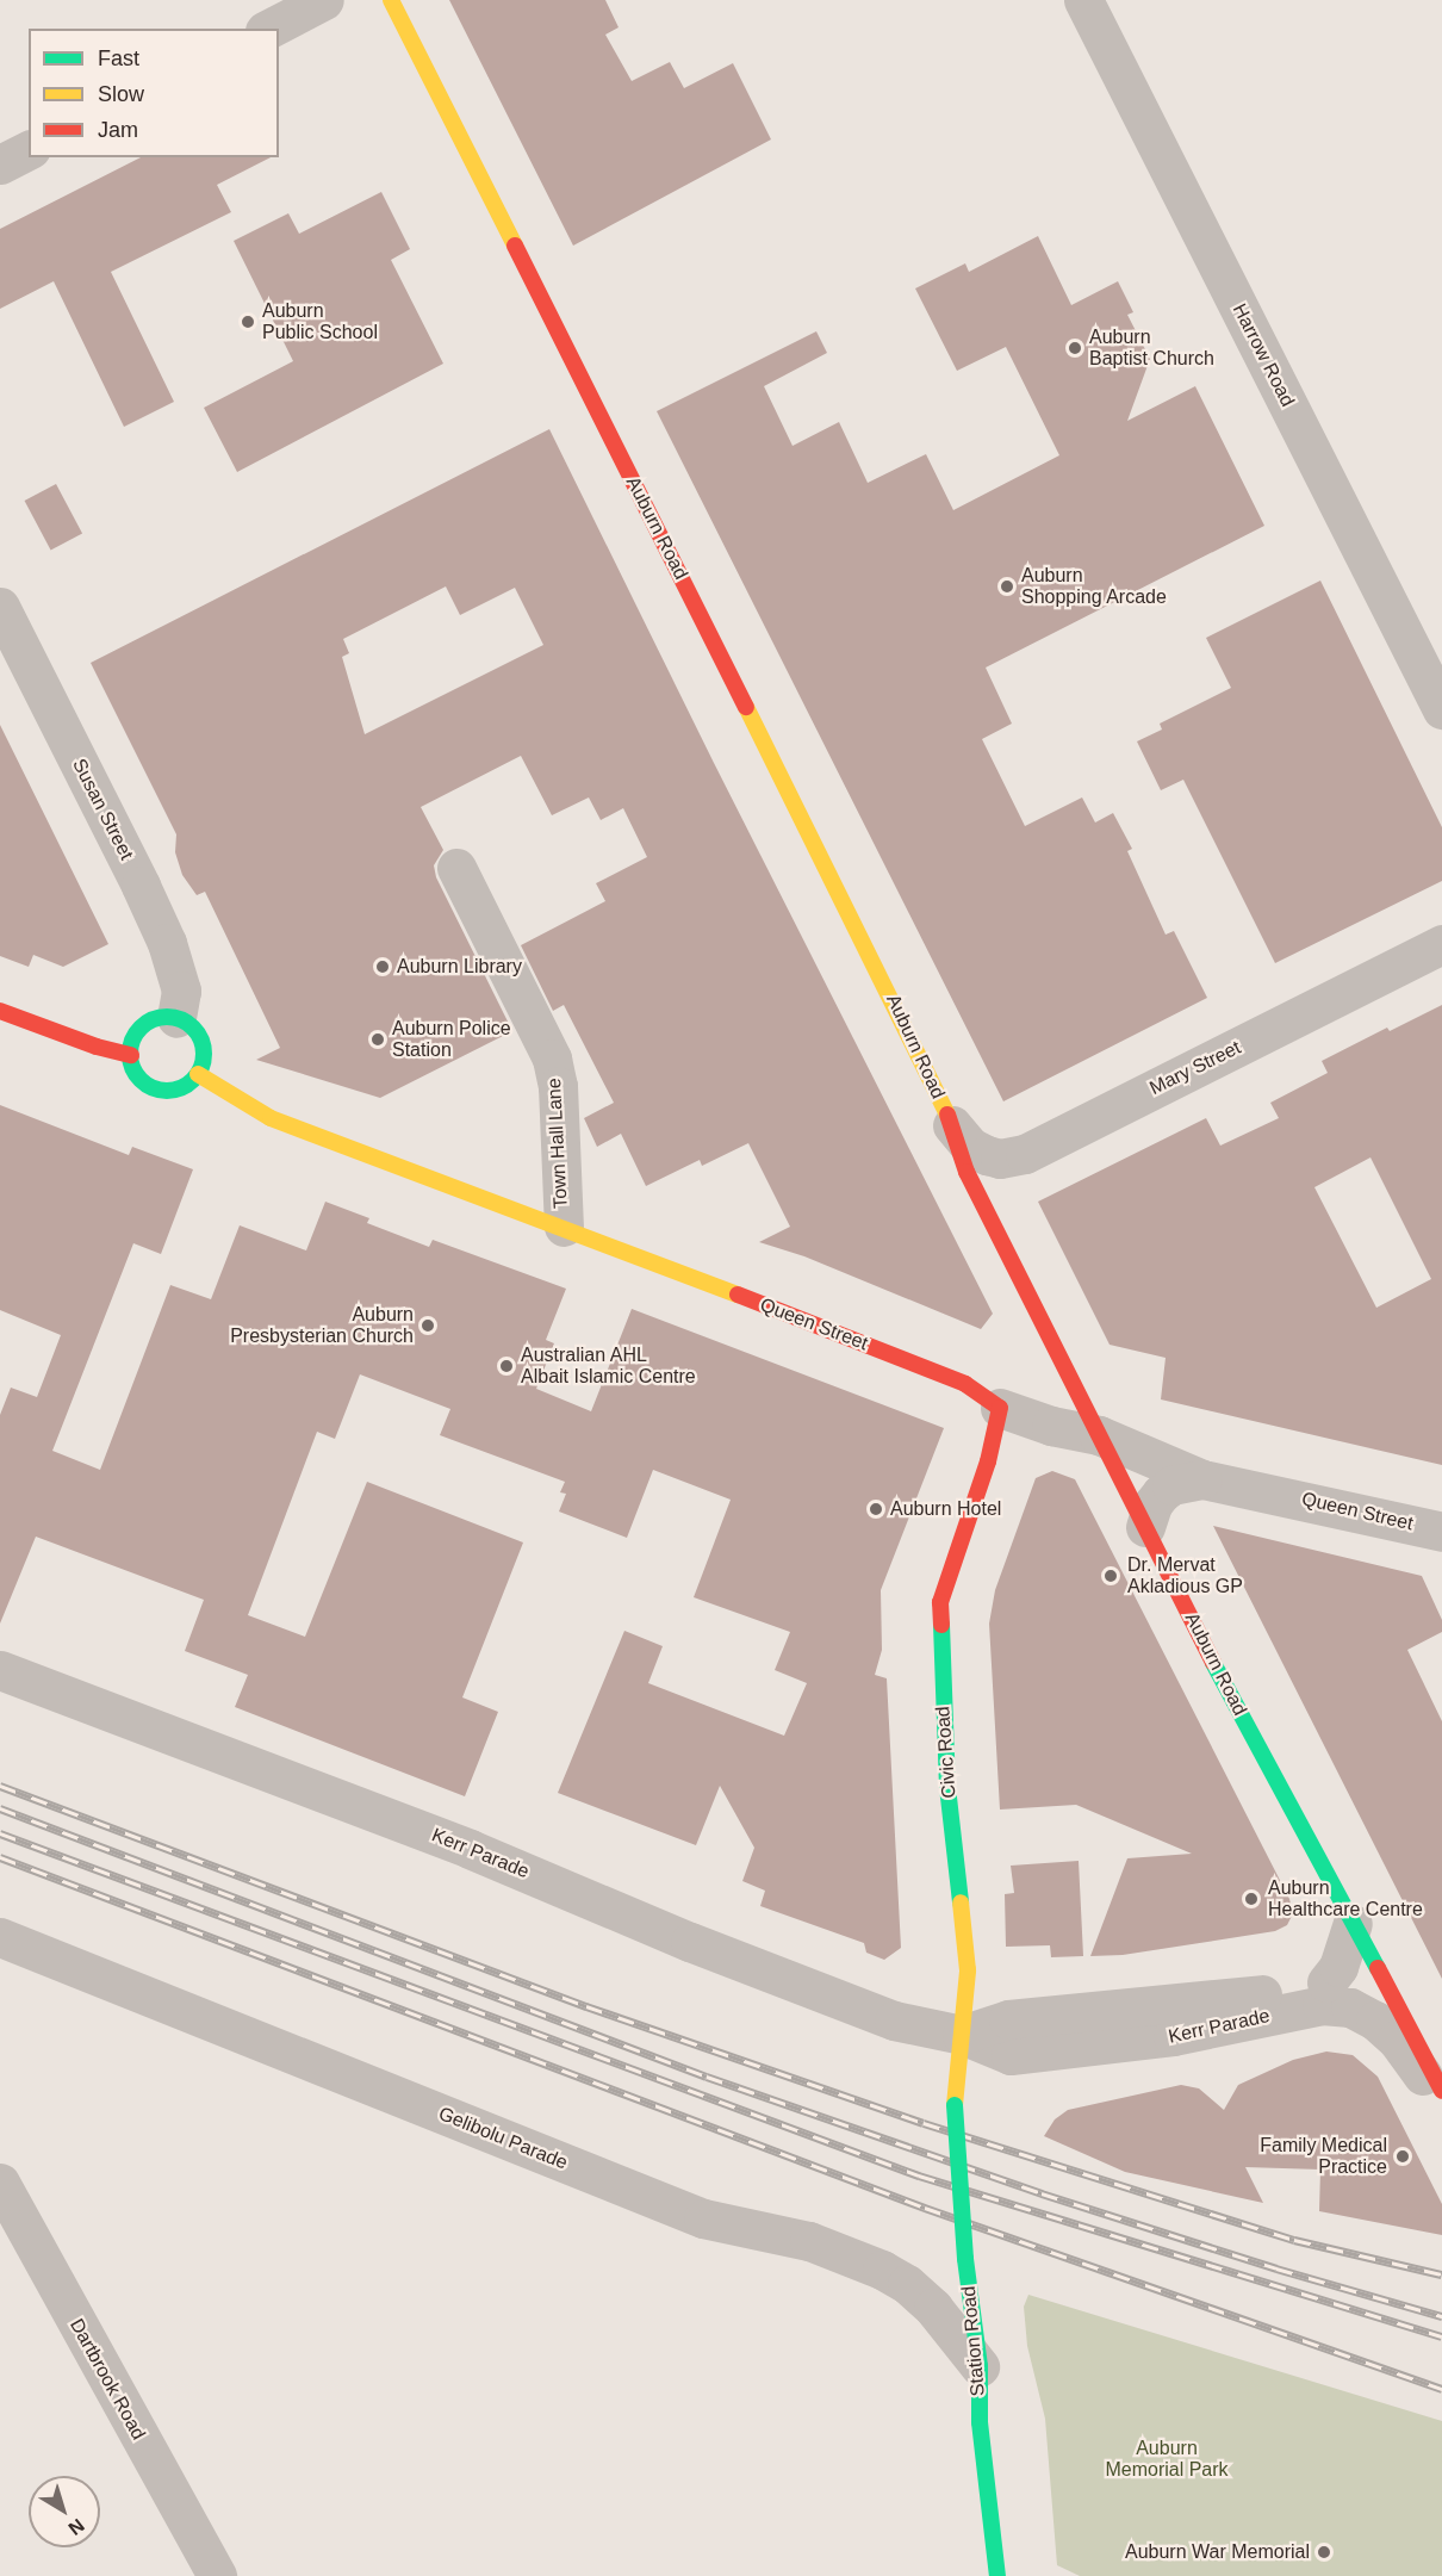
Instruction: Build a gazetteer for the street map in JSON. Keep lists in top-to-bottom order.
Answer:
{
  "streets": {
    "street": [
      "Harrow Road",
      "Auburn Road",
      "Susan Street",
      "Mary Street",
      "Town Hall Lane",
      "Queen Street",
      "Civic Road",
      "Kerr Parade",
      "Gelibolu Parade",
      "Station Road",
      "Dartbrook Road"
    ]
  },
  "crossings": [
    ["Auburn Road", "Mary Street"],
    ["Auburn Road", "Queen Street"],
    ["Auburn Road", "Kerr Parade"],
    ["Susan Street", "Queen Street"],
    ["Town Hall Lane", "Queen Street"],
    ["Queen Street", "Civic Road"],
    ["Civic Road", "Kerr Parade"],
    ["Civic Road", "Station Road"],
    ["Gelibolu Parade", "Station Road"]
  ],
  "parks": ["Auburn Memorial Park"],
  "places": [
    "Auburn Public School",
    "Auburn Baptist Church",
    "Auburn Shopping Arcade",
    "Auburn Library",
    "Auburn Police Station",
    "Auburn Presbysterian Church",
    "Australian AHL Albait Islamic Centre",
    "Auburn Hotel",
    "Dr. Mervat Akladious GP",
    "Auburn Healthcare Centre",
    "Family Medical Practice",
    "Auburn War Memorial"
  ],
  "legend": ["Fast", "Slow", "Jam"],
  "north": "bottom right"
}
